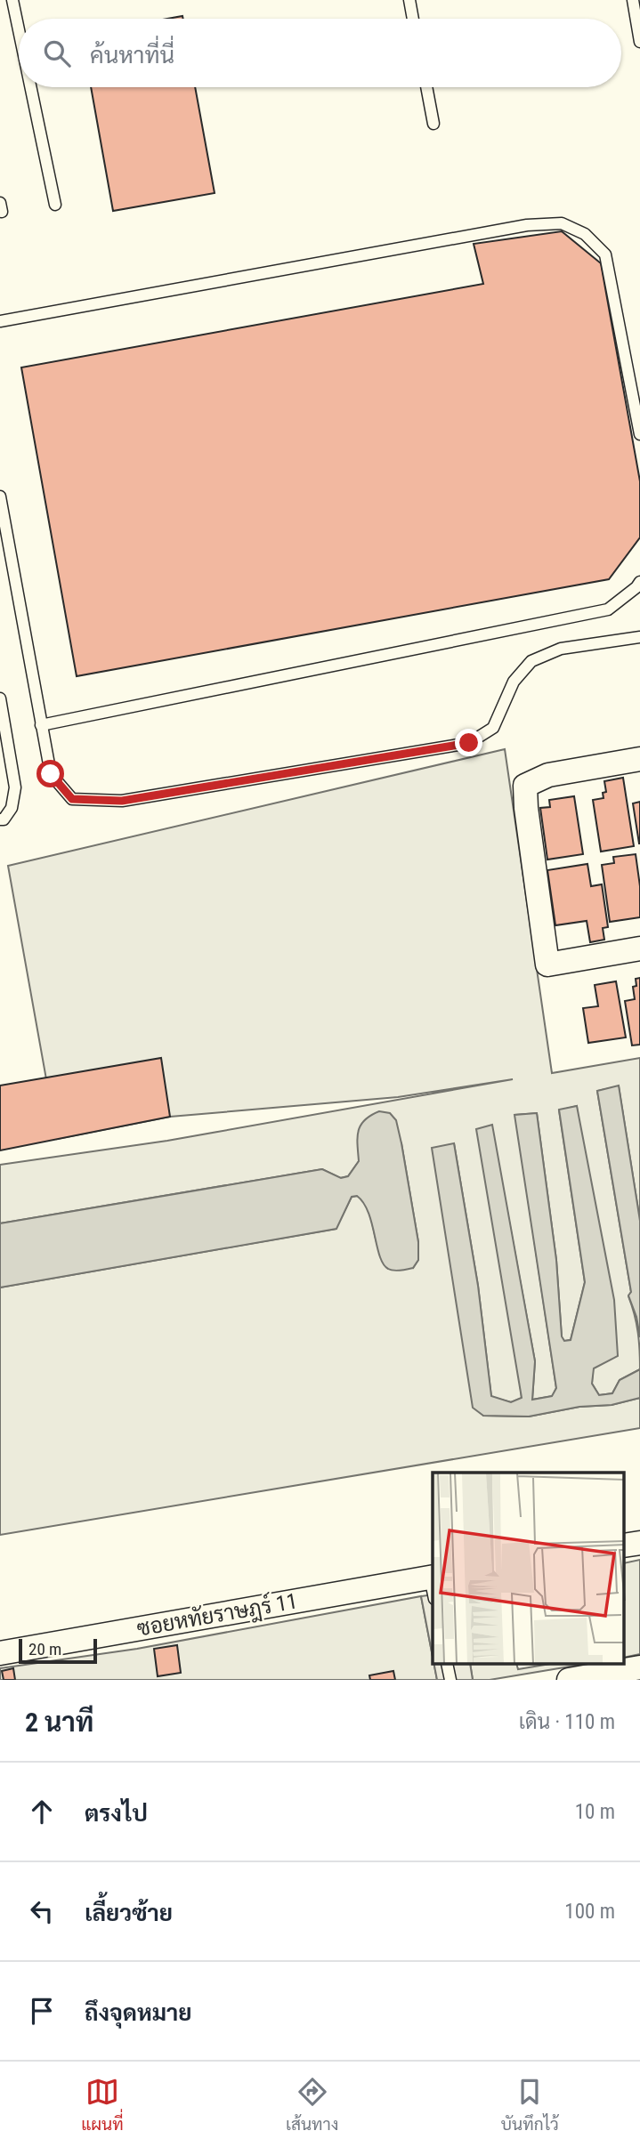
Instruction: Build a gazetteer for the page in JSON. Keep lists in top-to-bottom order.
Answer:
{
  "streets": {
    "street": ["ซอยหทัยราษฎร์ 11"]
  },
  "scale_bar": "20 m",
  "page": {
    "search": "ค้นหาที่นี่",
    "scale": "20 m",
    "heading": ["2 นาที", "เดิน · 110 m"],
    "list": [
      ["ตรงไป", "10 m"],
      ["เลี้ยวซ้าย", "100 m"],
      "ถึงจุดหมาย"
    ],
    "nav": ["แผนที่", "เส้นทาง", "บันทึกไว้"]
  }
}
